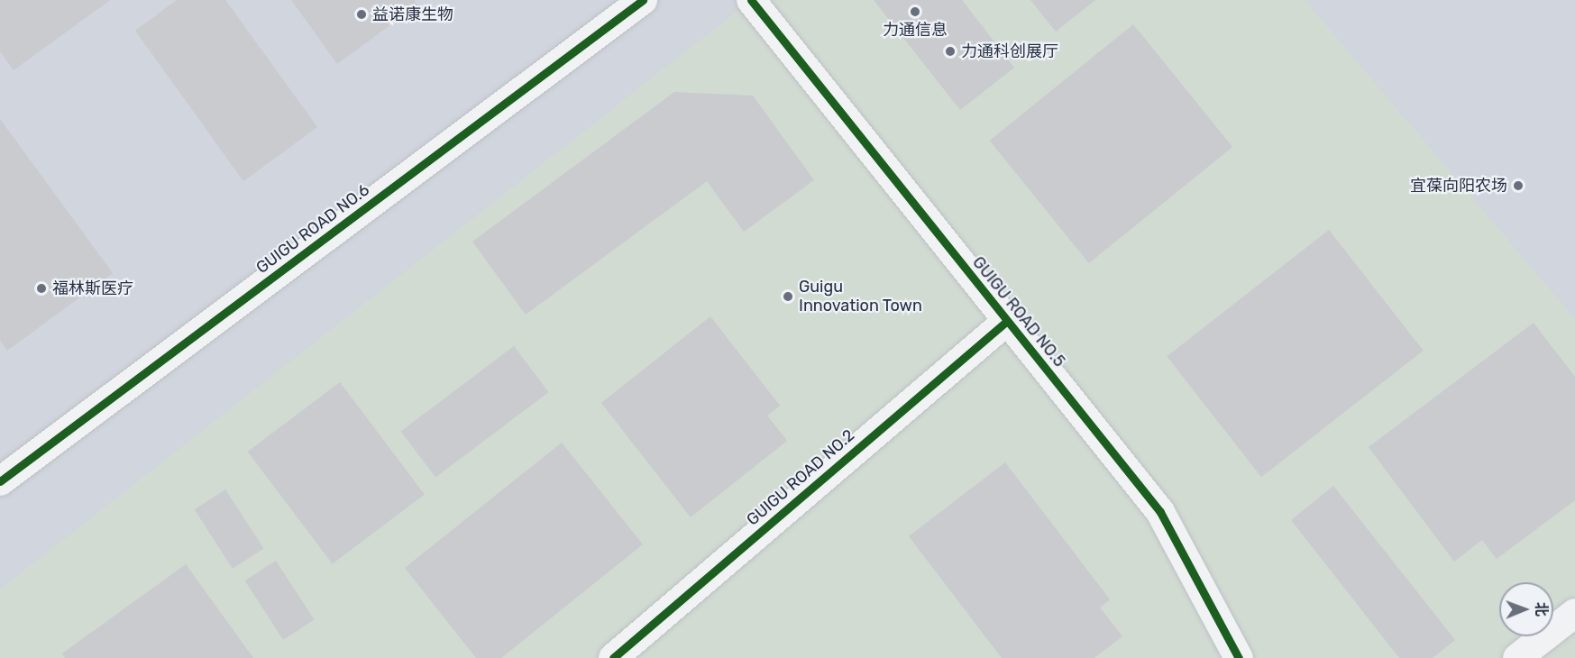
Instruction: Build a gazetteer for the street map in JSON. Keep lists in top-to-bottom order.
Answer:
{
  "streets": {
    "street": ["GUIGU ROAD NO.6", "GUIGU ROAD NO.5", "GUIGU ROAD NO.2"]
  },
  "crossings": [
    ["GUIGU ROAD NO.5", "GUIGU ROAD NO.2"]
  ],
  "places": [
    "力通信息",
    "益诺康生物",
    "力通科创展厅",
    "宜葆向阳农场",
    "福林斯医疗",
    "Guigu Innovation Town"
  ],
  "north": "right"
}
